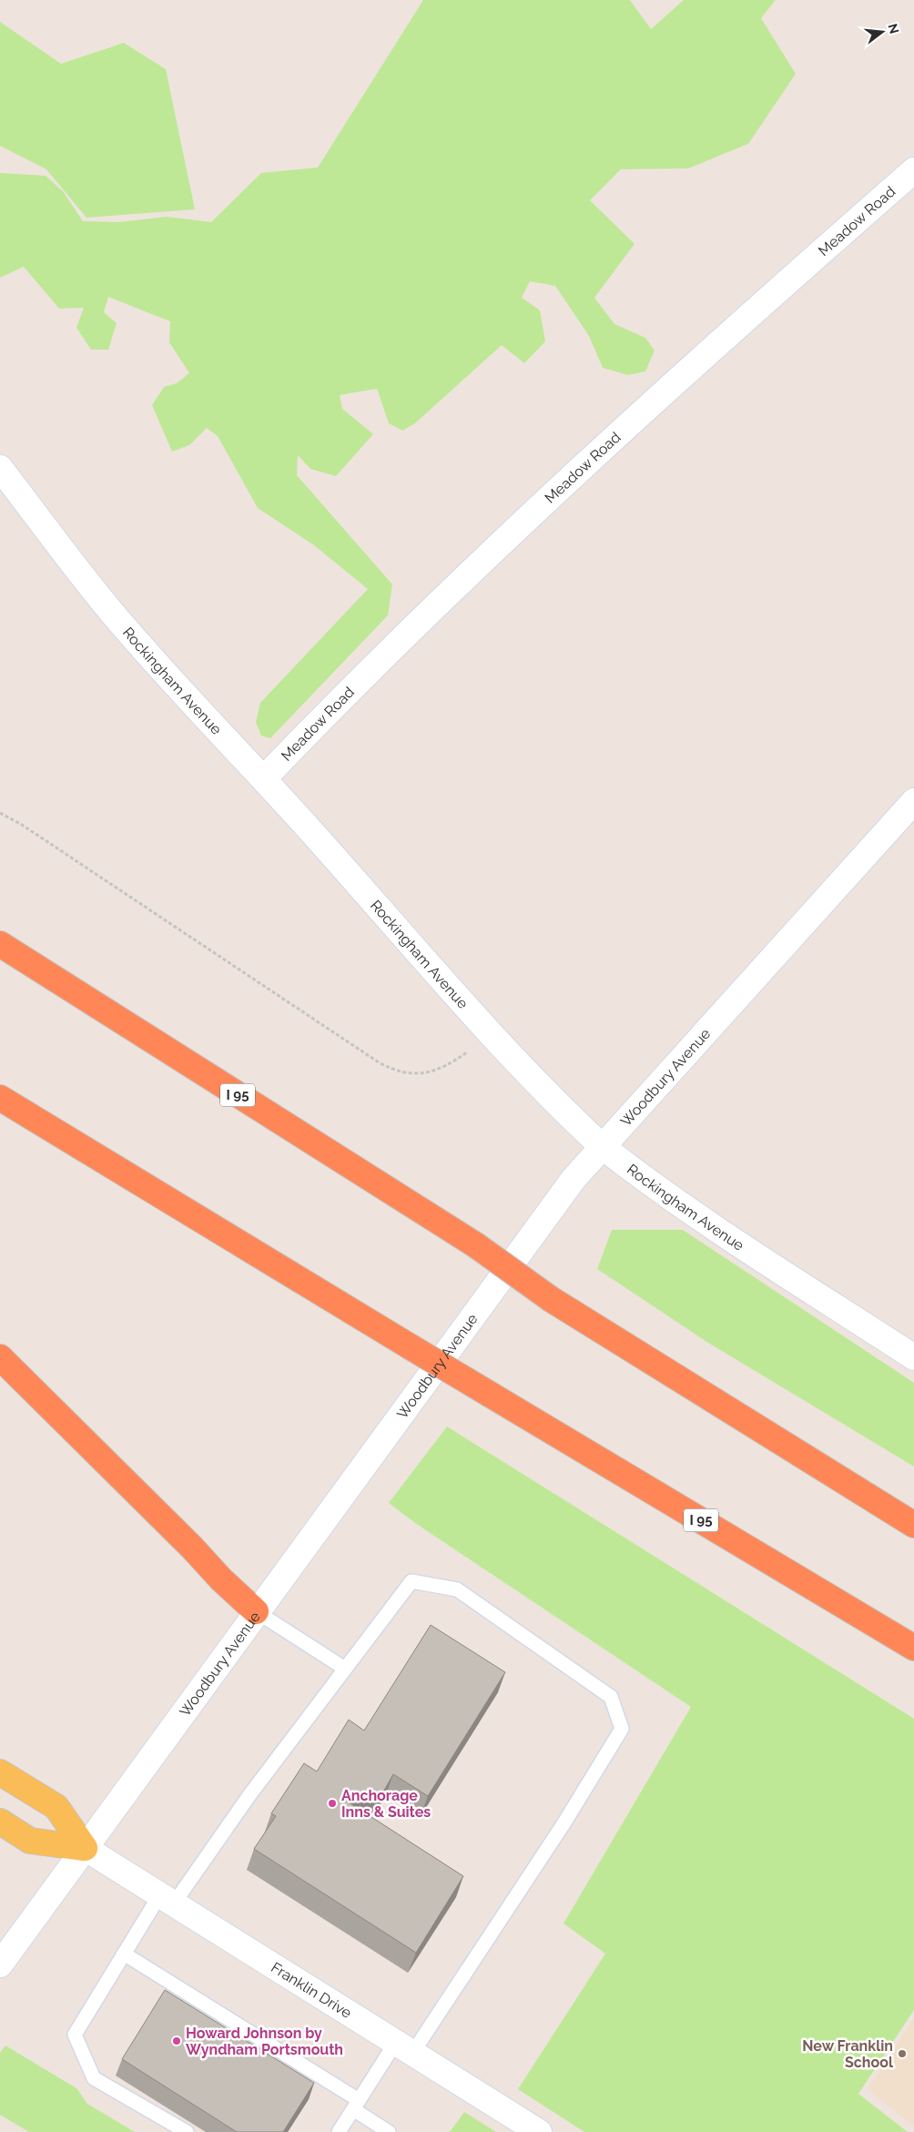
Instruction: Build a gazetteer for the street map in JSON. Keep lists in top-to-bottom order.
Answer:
{
  "streets": {
    "highway": ["I 95"],
    "street": [
      "Meadow Road",
      "Rockingham Avenue",
      "Woodbury Avenue",
      "Franklin Drive"
    ]
  },
  "crossings": [
    ["Meadow Road", "Rockingham Avenue"],
    ["Rockingham Avenue", "Woodbury Avenue"],
    ["Woodbury Avenue", "Franklin Drive"]
  ],
  "places": ["Anchorage Inns & Suites", "Howard Johnson by Wyndham Portsmouth", "New Franklin School"],
  "north": "right"
}
